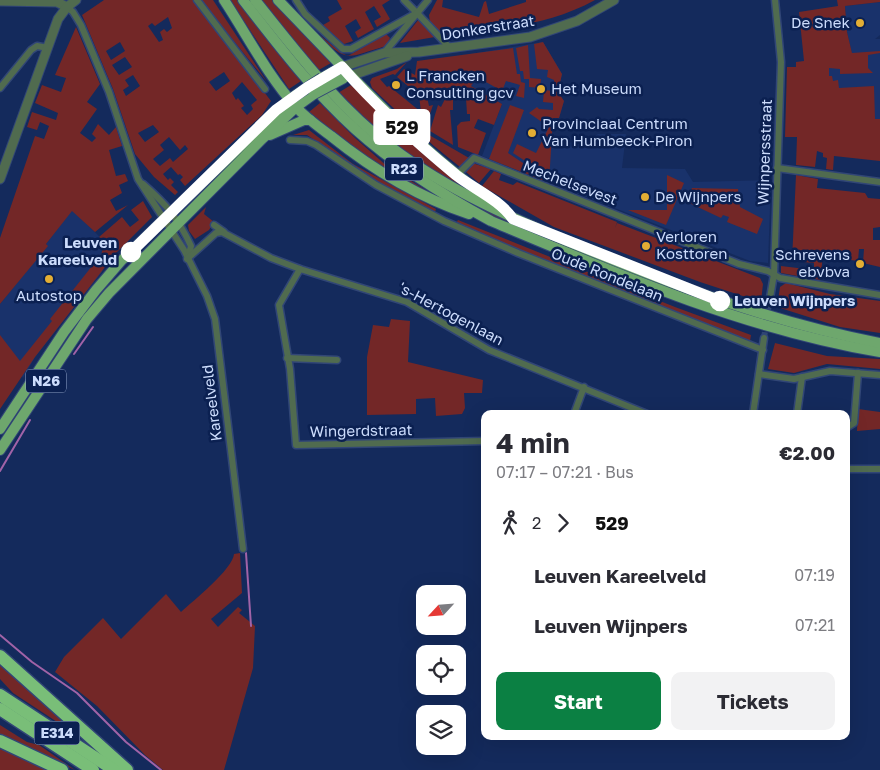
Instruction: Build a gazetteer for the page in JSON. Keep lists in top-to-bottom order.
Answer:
{
  "streets": {
    "highway": ["E314"],
    "main road": ["R23", "N26"],
    "street": [
      "Donkerstraat",
      "Wijnpersstraat",
      "Mechelsevest",
      "Oude Rondelaan",
      "'s-Hertogenlaan",
      "Kareelveld",
      "Wingerdstraat"
    ]
  },
  "crossings": [
    ["Donkerstraat", "N26"],
    ["Wijnpersstraat", "Mechelsevest"],
    ["'s-Hertogenlaan", "Wingerdstraat"],
    ["N26", "Kareelveld"]
  ],
  "places": [
    "De Snek",
    "L Francken Consulting gcv",
    "Het Museum",
    "Provinciaal Centrum Van Humbeeck-Piron",
    "De Wijnpers",
    "Verloren Kosttoren",
    "Leuven Kareelveld",
    "Schrevens ebvbva",
    "Autostop",
    "Leuven Wijnpers"
  ],
  "lines": ["bus line 529"],
  "north": "bottom left",
  "page": {
    "on_map": "529",
    "heading": ["4 min", "07:17 – 07:21 · Bus", "€2.00"],
    "legs": ["2", "529"],
    "list": [
      {
        "name": "Leuven Kareelveld",
        "value": "07:19"
      },
      {
        "name": "Leuven Wijnpers",
        "value": "07:21"
      }
    ],
    "buttons": ["Start", "Tickets"]
  }
}
